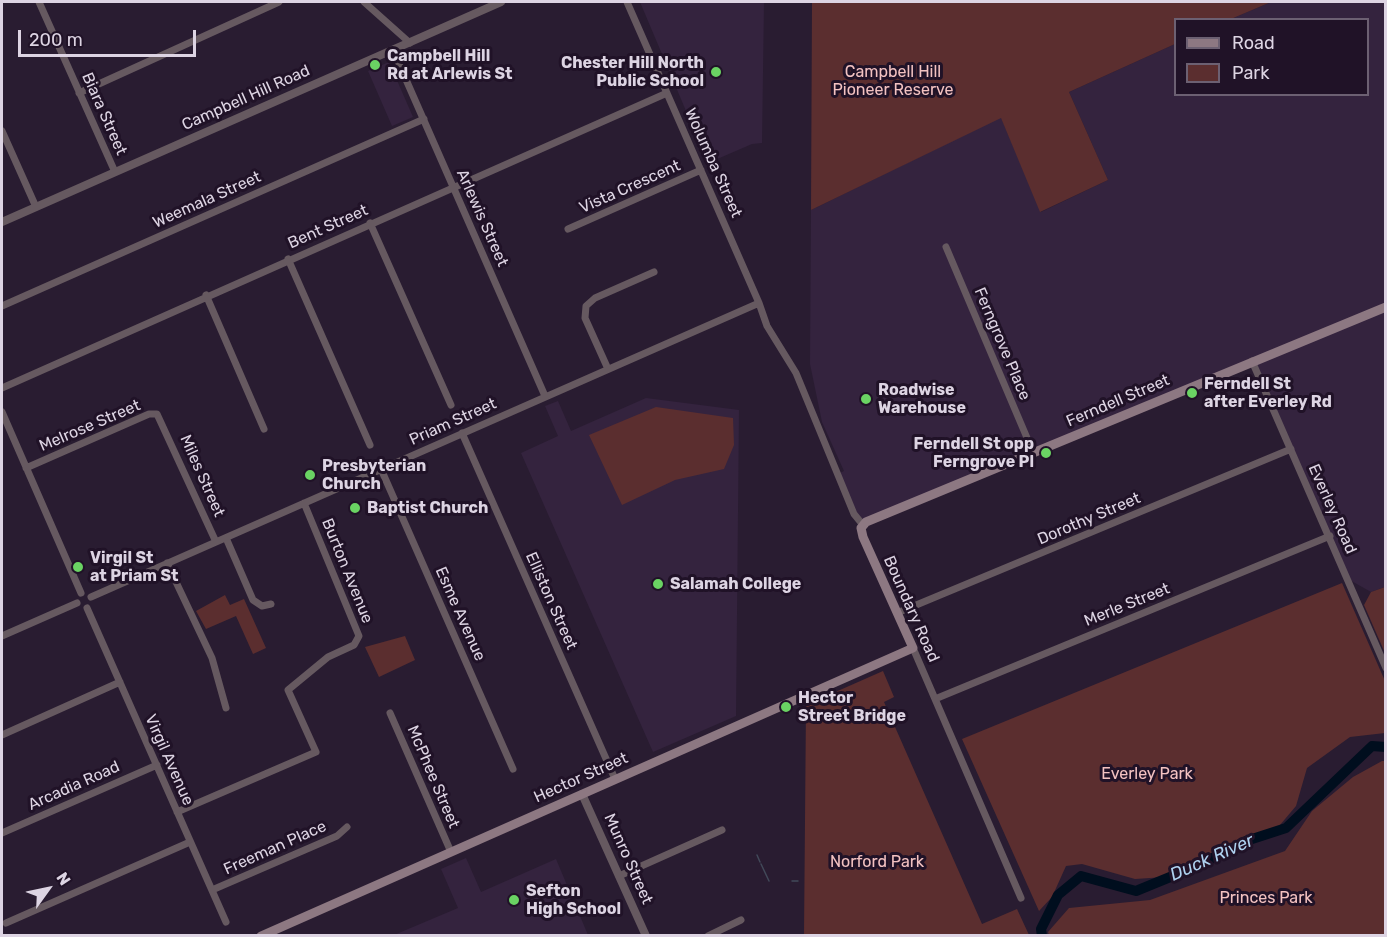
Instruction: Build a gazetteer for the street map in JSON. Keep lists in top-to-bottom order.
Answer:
{
  "streets": {
    "main road": ["Ferndell Street", "Boundary Road", "Hector Street"],
    "street": [
      "Campbell Hill Road",
      "Biara Street",
      "Wolumba Street",
      "Vista Crescent",
      "Weemala Street",
      "Arlewis Street",
      "Bent Street",
      "Ferngrove Place",
      "Priam Street",
      "Melrose Street",
      "Miles Street",
      "Everley Road",
      "Dorothy Street",
      "Burton Avenue",
      "Elliston Street",
      "Merle Street",
      "Esme Avenue",
      "Virgil Avenue",
      "McPhee Street",
      "Arcadia Road",
      "Freeman Place",
      "Munro Street"
    ]
  },
  "crossings": [
    ["Campbell Hill Road", "Biara Street"],
    ["Campbell Hill Road", "Arlewis Street"],
    ["Wolumba Street", "Vista Crescent"],
    ["Wolumba Street", "Bent Street"],
    ["Wolumba Street", "Priam Street"],
    ["Wolumba Street", "Boundary Road"],
    ["Weemala Street", "Arlewis Street"],
    ["Arlewis Street", "Bent Street"],
    ["Arlewis Street", "Priam Street"],
    ["Ferngrove Place", "Ferndell Street"],
    ["Ferndell Street", "Everley Road"],
    ["Ferndell Street", "Boundary Road"],
    ["Priam Street", "Miles Street"],
    ["Priam Street", "Burton Avenue"],
    ["Priam Street", "Elliston Street"],
    ["Priam Street", "Esme Avenue"],
    ["Priam Street", "Virgil Avenue"],
    ["Melrose Street", "Miles Street"],
    ["Everley Road", "Dorothy Street"],
    ["Everley Road", "Merle Street"],
    ["Dorothy Street", "Boundary Road"],
    ["Burton Avenue", "Virgil Avenue"],
    ["Elliston Street", "Hector Street"],
    ["Merle Street", "Boundary Road"],
    ["Boundary Road", "Hector Street"],
    ["Virgil Avenue", "Arcadia Road"],
    ["Virgil Avenue", "Freeman Place"],
    ["McPhee Street", "Hector Street"],
    ["Hector Street", "Munro Street"]
  ],
  "water": ["Duck River"],
  "parks": [
    "Campbell Hill Pioneer Reserve",
    "Everley Park",
    "Norford Park",
    "Princes Park"
  ],
  "places": [
    "Campbell Hill Rd at Arlewis St",
    "Chester Hill North Public School",
    "Ferndell St after Everley Rd",
    "Roadwise Warehouse",
    "Ferndell St opp Ferngrove Pl",
    "Presbyterian Church",
    "Baptist Church",
    "Virgil St at Priam St",
    "Salamah College",
    "Hector Street Bridge",
    "Sefton High School"
  ],
  "legend": ["Road", "Park"],
  "scale_bar": "200 m",
  "north": "top right"
}
